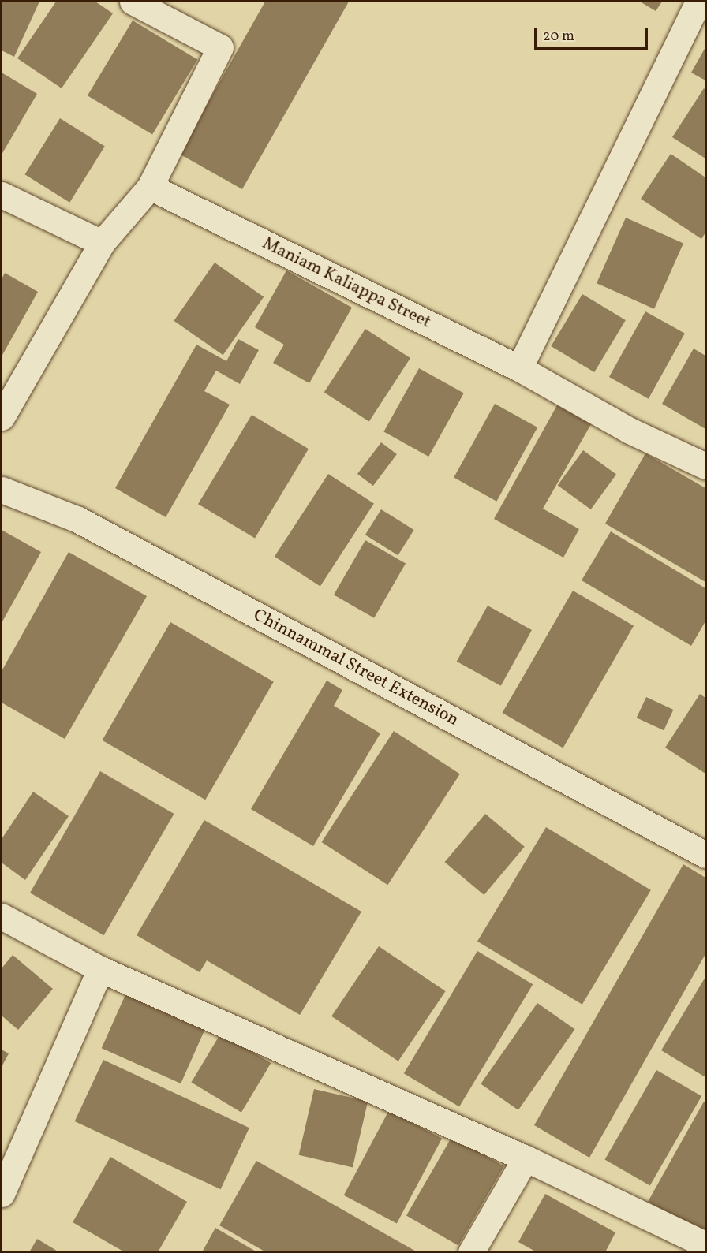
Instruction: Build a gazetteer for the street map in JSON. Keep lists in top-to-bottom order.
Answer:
{
  "streets": {
    "street": ["Maniam Kaliappa Street", "Chinnammal Street Extension"]
  },
  "scale_bar": "20 m"
}
